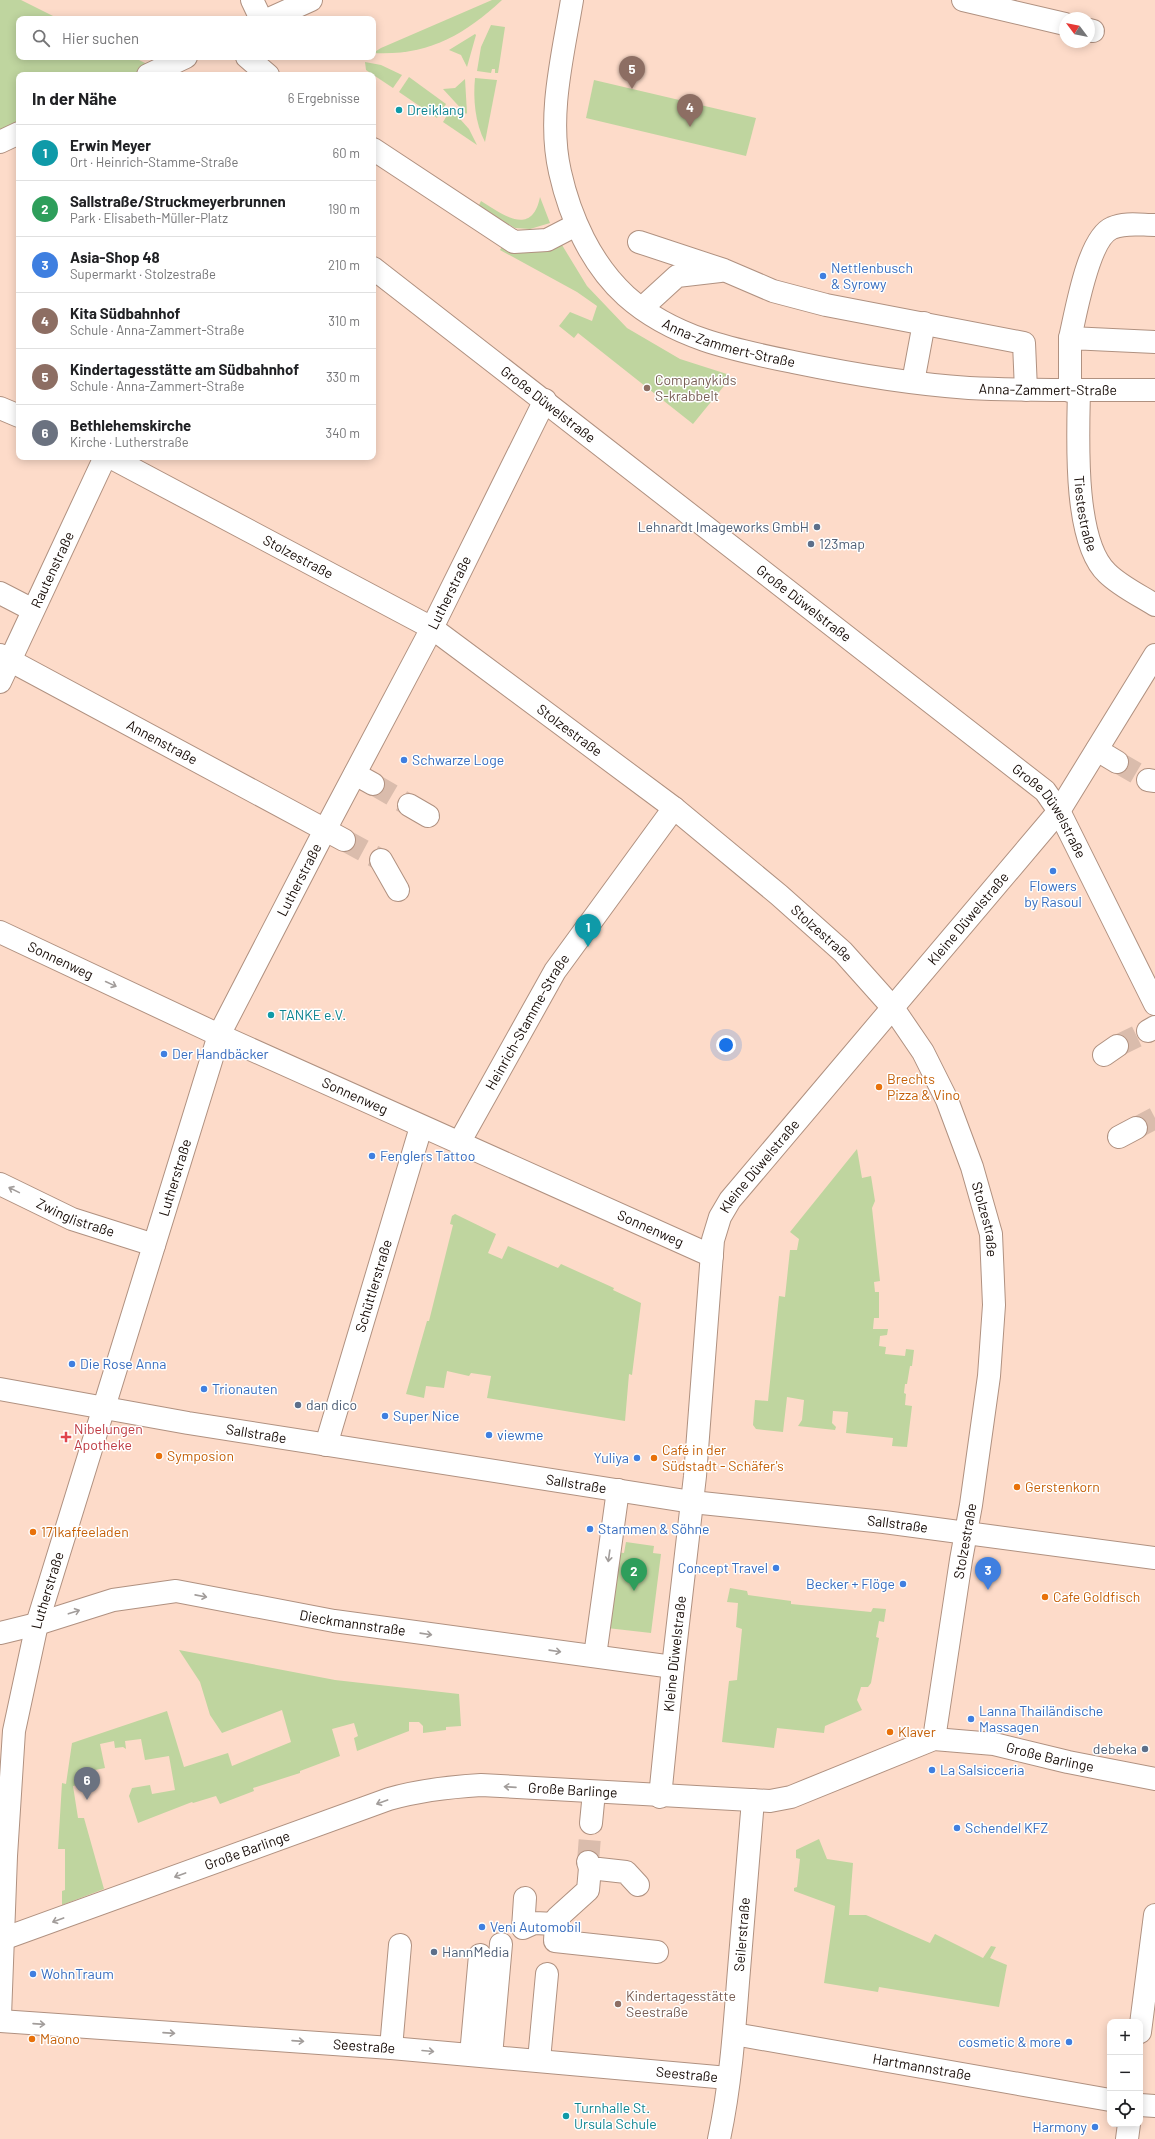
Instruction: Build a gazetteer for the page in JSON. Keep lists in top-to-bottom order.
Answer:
{
  "streets": {
    "street": [
      "Anna-Zammert-Straße",
      "Große Düwelstraße",
      "Tiestestraße",
      "Stolzestraße",
      "Rautenstraße",
      "Lutherstraße",
      "Annenstraße",
      "Kleine Düwelstraße",
      "Sonnenweg",
      "Heinrich-Stamme-Straße",
      "Zwinglistraße",
      "Schüttlerstraße",
      "Sallstraße",
      "Dieckmannstraße",
      "Große Barlinge",
      "Seilerstraße",
      "Seestraße",
      "Hartmannstraße"
    ]
  },
  "crossings": [
    ["Anna-Zammert-Straße", "Tiestestraße"],
    ["Große Düwelstraße", "Lutherstraße"],
    ["Große Düwelstraße", "Kleine Düwelstraße"],
    ["Stolzestraße", "Lutherstraße"],
    ["Stolzestraße", "Kleine Düwelstraße"],
    ["Stolzestraße", "Heinrich-Stamme-Straße"],
    ["Stolzestraße", "Sallstraße"],
    ["Stolzestraße", "Große Barlinge"],
    ["Rautenstraße", "Annenstraße"],
    ["Lutherstraße", "Annenstraße"],
    ["Lutherstraße", "Sonnenweg"],
    ["Lutherstraße", "Zwinglistraße"],
    ["Lutherstraße", "Sallstraße"],
    ["Lutherstraße", "Dieckmannstraße"],
    ["Lutherstraße", "Große Barlinge"],
    ["Kleine Düwelstraße", "Sonnenweg"],
    ["Kleine Düwelstraße", "Sallstraße"],
    ["Kleine Düwelstraße", "Dieckmannstraße"],
    ["Kleine Düwelstraße", "Große Barlinge"],
    ["Sonnenweg", "Heinrich-Stamme-Straße"],
    ["Sonnenweg", "Schüttlerstraße"],
    ["Schüttlerstraße", "Sallstraße"],
    ["Große Barlinge", "Seilerstraße"],
    ["Seilerstraße", "Seestraße"],
    ["Seilerstraße", "Hartmannstraße"]
  ],
  "one_way": [
    "Zwinglistraße",
    "Dieckmannstraße",
    "Große Barlinge",
    "Seestraße"
  ],
  "places": {
    "other": [
      "Dreiklang",
      "Nettlenbusch & Syrowy",
      "Companykids S-krabbelt",
      "Lehnardt Imageworks GmbH",
      "123map",
      "Schwarze Loge",
      "Flowers by Rasoul",
      "TANKE e.V.",
      "Der Handbäcker",
      "Brechts Pizza & Vino",
      "Fenglers Tattoo",
      "Die Rose Anna",
      "Trionauten",
      "dan dico",
      "Super Nice",
      "viewme",
      "Symposion",
      "Yuliya",
      "Café in der Südstadt - Schäfer's",
      "Gerstenkorn",
      "Stammen & Söhne",
      "171kaffeeladen",
      "Concept Travel",
      "Becker + Flöge",
      "Cafe Goldfisch",
      "Lanna Thailändische Massagen",
      "Klaver",
      "debeka",
      "La Salsicceria",
      "Schendel KFZ",
      "Veni Automobil",
      "HannMedia",
      "WohnTraum",
      "Kindertagesstätte Seestraße",
      "Maono",
      "cosmetic & more",
      "Turnhalle St. Ursula Schule",
      "Harmony"
    ],
    "health": ["Nibelungen Apotheke"]
  },
  "north": "top left",
  "page": {
    "search": "Hier suchen",
    "pins": [
      "5",
      "4",
      "1",
      "3",
      "2",
      "6"
    ],
    "heading": ["In der Nähe", "6 Ergebnisse"],
    "list": [
      {
        "mark": "1",
        "name": "Erwin Meyer",
        "note": "Ort · Heinrich-Stamme-Straße",
        "value": "60 m"
      },
      {
        "mark": "2",
        "name": "Sallstraße/Struckmeyerbrunnen",
        "note": "Park · Elisabeth-Müller-Platz",
        "value": "190 m"
      },
      {
        "mark": "3",
        "name": "Asia-Shop 48",
        "note": "Supermarkt · Stolzestraße",
        "value": "210 m"
      },
      {
        "mark": "4",
        "name": "Kita Südbahnhof",
        "note": "Schule · Anna-Zammert-Straße",
        "value": "310 m"
      },
      {
        "mark": "5",
        "name": "Kindertagesstätte am Südbahnhof",
        "note": "Schule · Anna-Zammert-Straße",
        "value": "330 m"
      },
      {
        "mark": "6",
        "name": "Bethlehemskirche",
        "note": "Kirche · Lutherstraße",
        "value": "340 m"
      }
    ],
    "map_buttons": ["+", "−"]
  }
}
